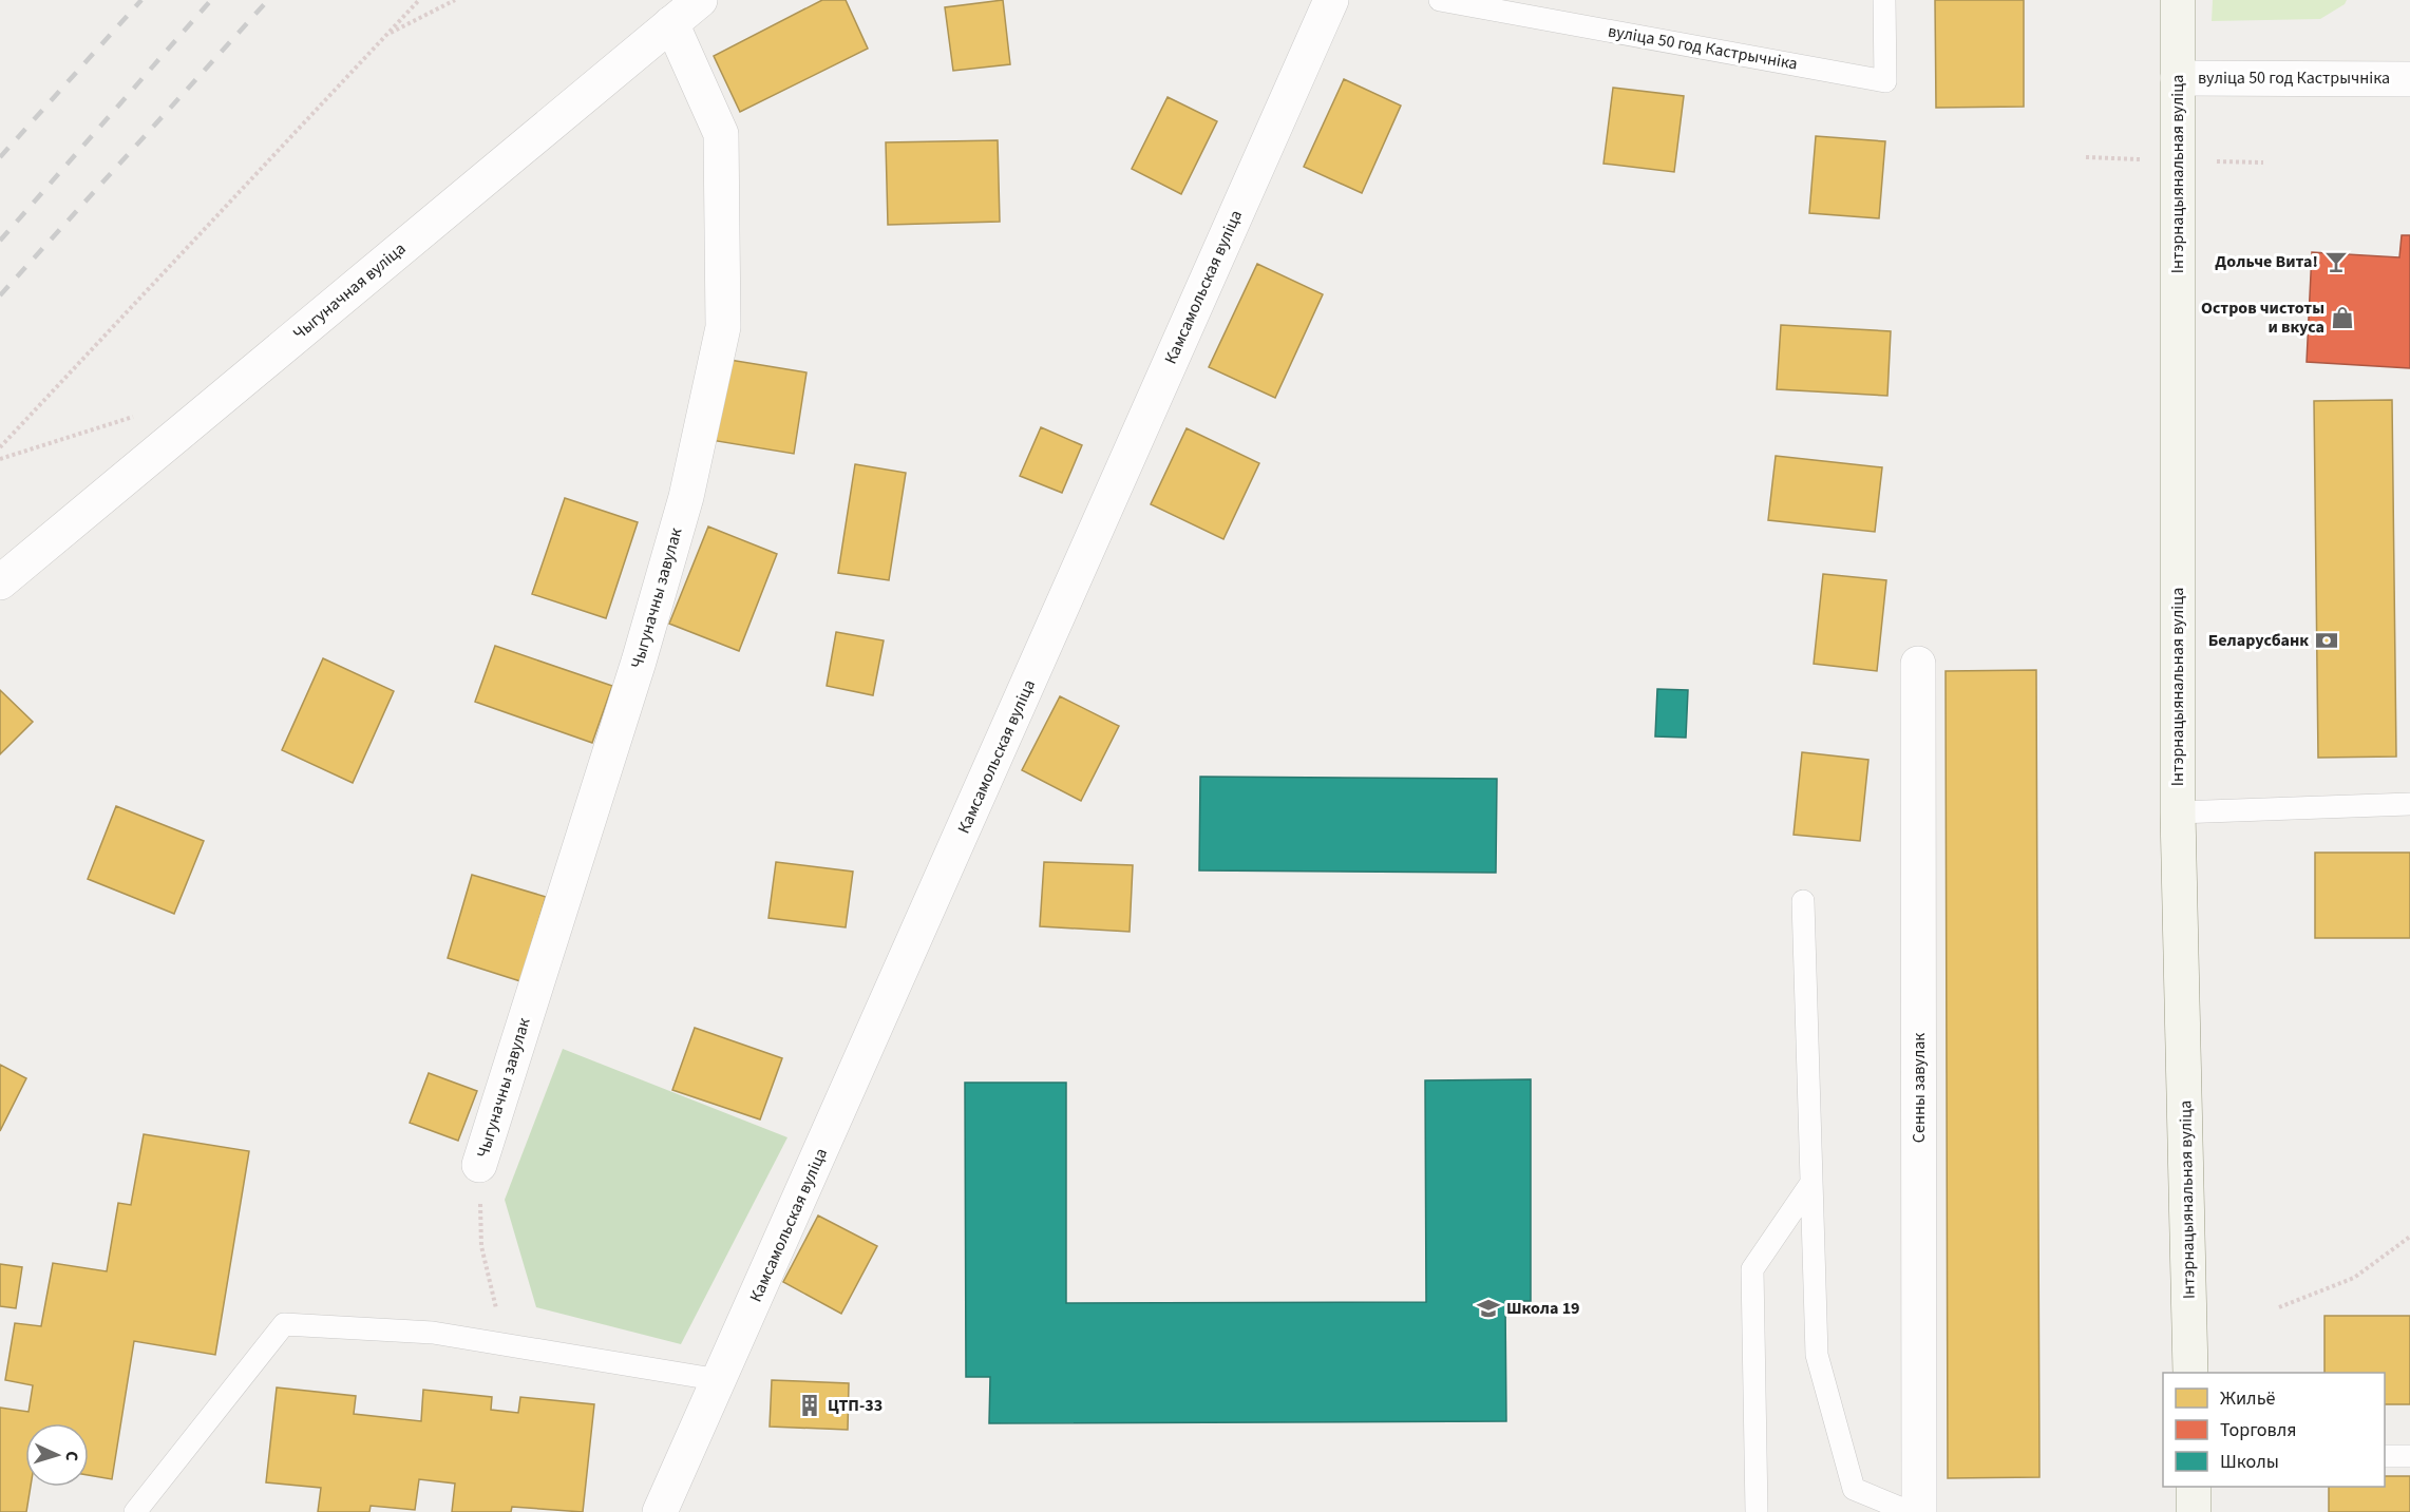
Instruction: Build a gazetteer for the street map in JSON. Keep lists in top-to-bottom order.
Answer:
{
  "streets": {
    "main road": ["Інтэрнацыянальная вуліца"],
    "street": [
      "вуліца 50 год Кастрычніка",
      "Камсамольская вуліца",
      "Чыгуначная вуліца",
      "Чыгуначны завулак",
      "Сенны завулак"
    ]
  },
  "crossings": [
    ["вуліца 50 год Кастрычніка", "Інтэрнацыянальная вуліца"],
    ["Чыгуначная вуліца", "Чыгуначны завулак"]
  ],
  "places": {
    "bar": ["Дольче Вита!"],
    "shop": ["Остров чистоты и вкуса"],
    "bank": ["Беларусбанк"],
    "school or university": ["Школа 19"],
    "building": ["ЦТП-33"]
  },
  "legend": ["Жильё", "Торговля", "Школы"],
  "north": "right"
}
